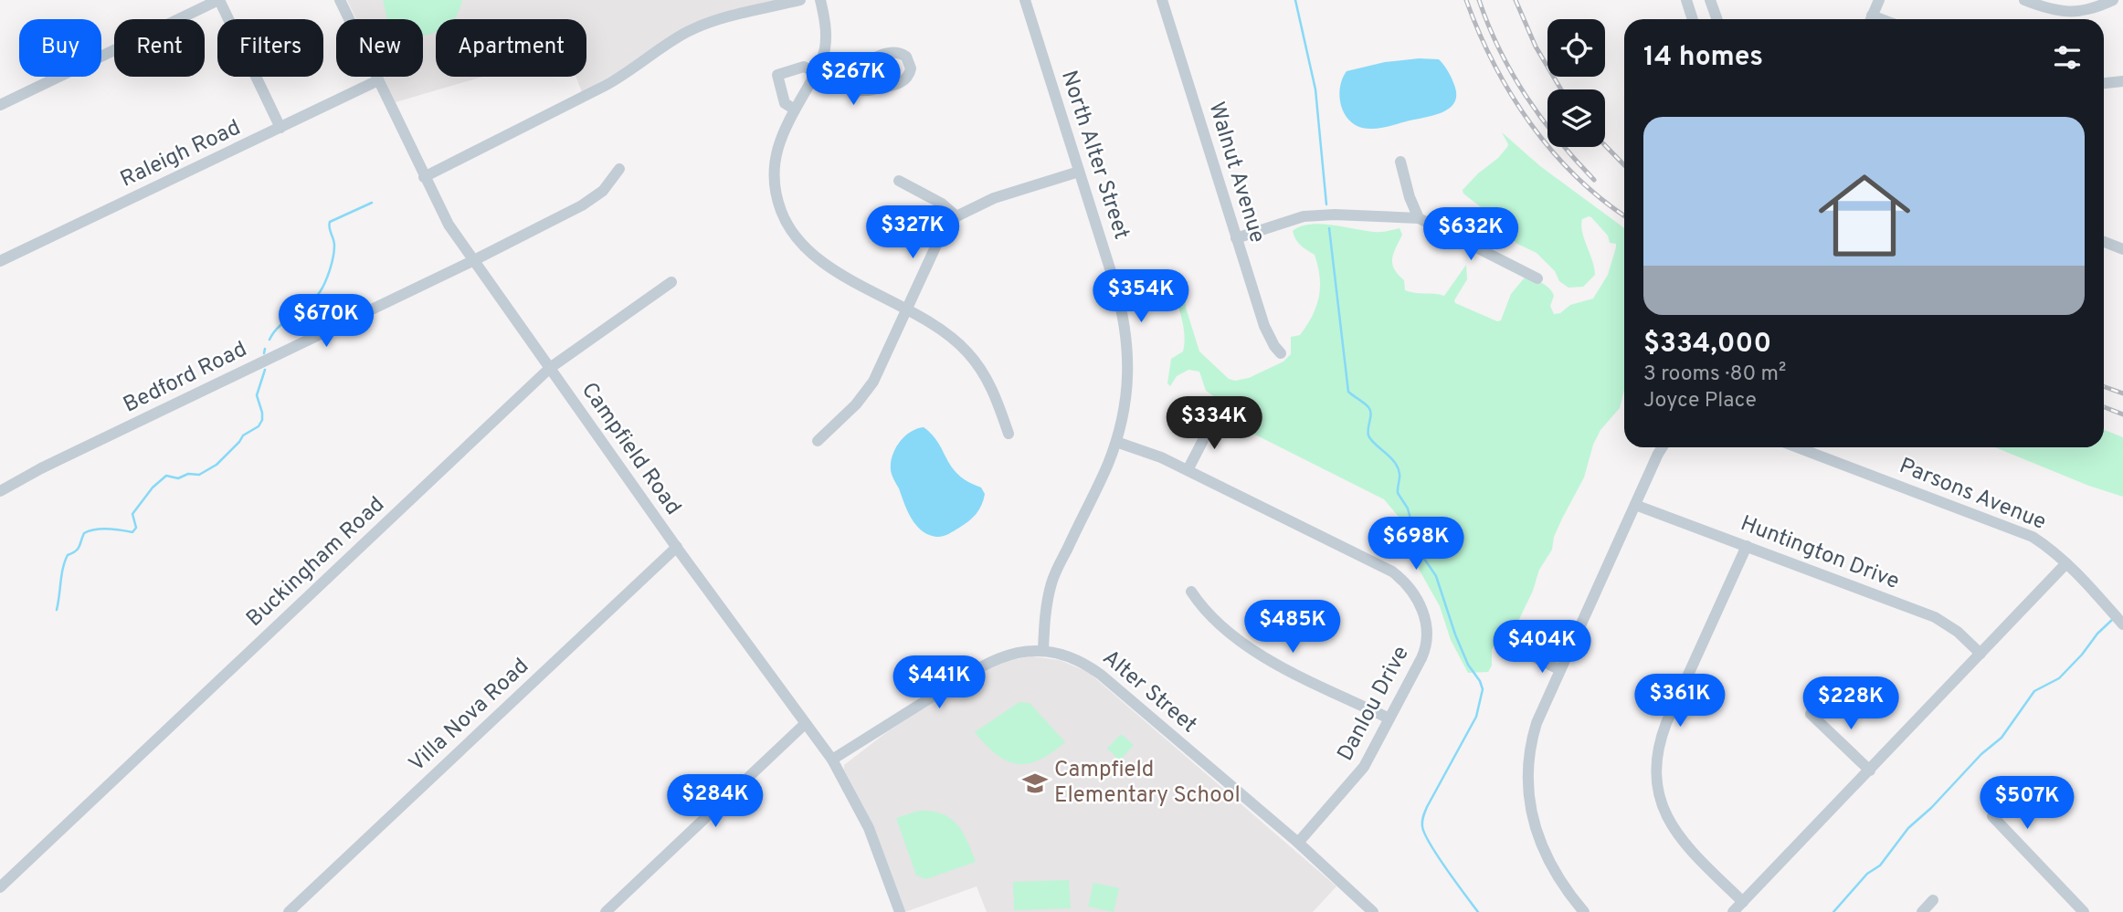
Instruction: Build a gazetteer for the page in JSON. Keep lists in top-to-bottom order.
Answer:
{
  "streets": {
    "street": [
      "Raleigh Road",
      "North Alter Street",
      "Walnut Avenue",
      "Bedford Road",
      "Campfield Road",
      "Parsons Avenue",
      "Huntington Drive",
      "Buckingham Road",
      "Alter Street",
      "Danlou Drive",
      "Villa Nova Road"
    ]
  },
  "crossings": [
    ["Raleigh Road", "Campfield Road"],
    ["North Alter Street", "Alter Street"],
    ["North Alter Street", "Danlou Drive"],
    ["Bedford Road", "Campfield Road"],
    ["Campfield Road", "Buckingham Road"],
    ["Campfield Road", "Alter Street"],
    ["Campfield Road", "Villa Nova Road"],
    ["Alter Street", "Danlou Drive"]
  ],
  "places": {
    "school or university": ["Campfield Elementary School"]
  },
  "page": {
    "chip": [
      "Buy",
      "Rent",
      "Filters",
      "New",
      "Apartment"
    ],
    "heading": "14 homes",
    "price": [
      "$267K",
      "$327K",
      "$632K",
      "$354K",
      "$670K",
      "$334K",
      "$698K",
      "$485K",
      "$404K",
      "$441K",
      "$361K",
      "$228K",
      "$284K",
      "$507K"
    ],
    "list": [
      {
        "name": "$334,000",
        "note": "3 rooms · 80 m² · Joyce Place"
      }
    ]
  }
}
